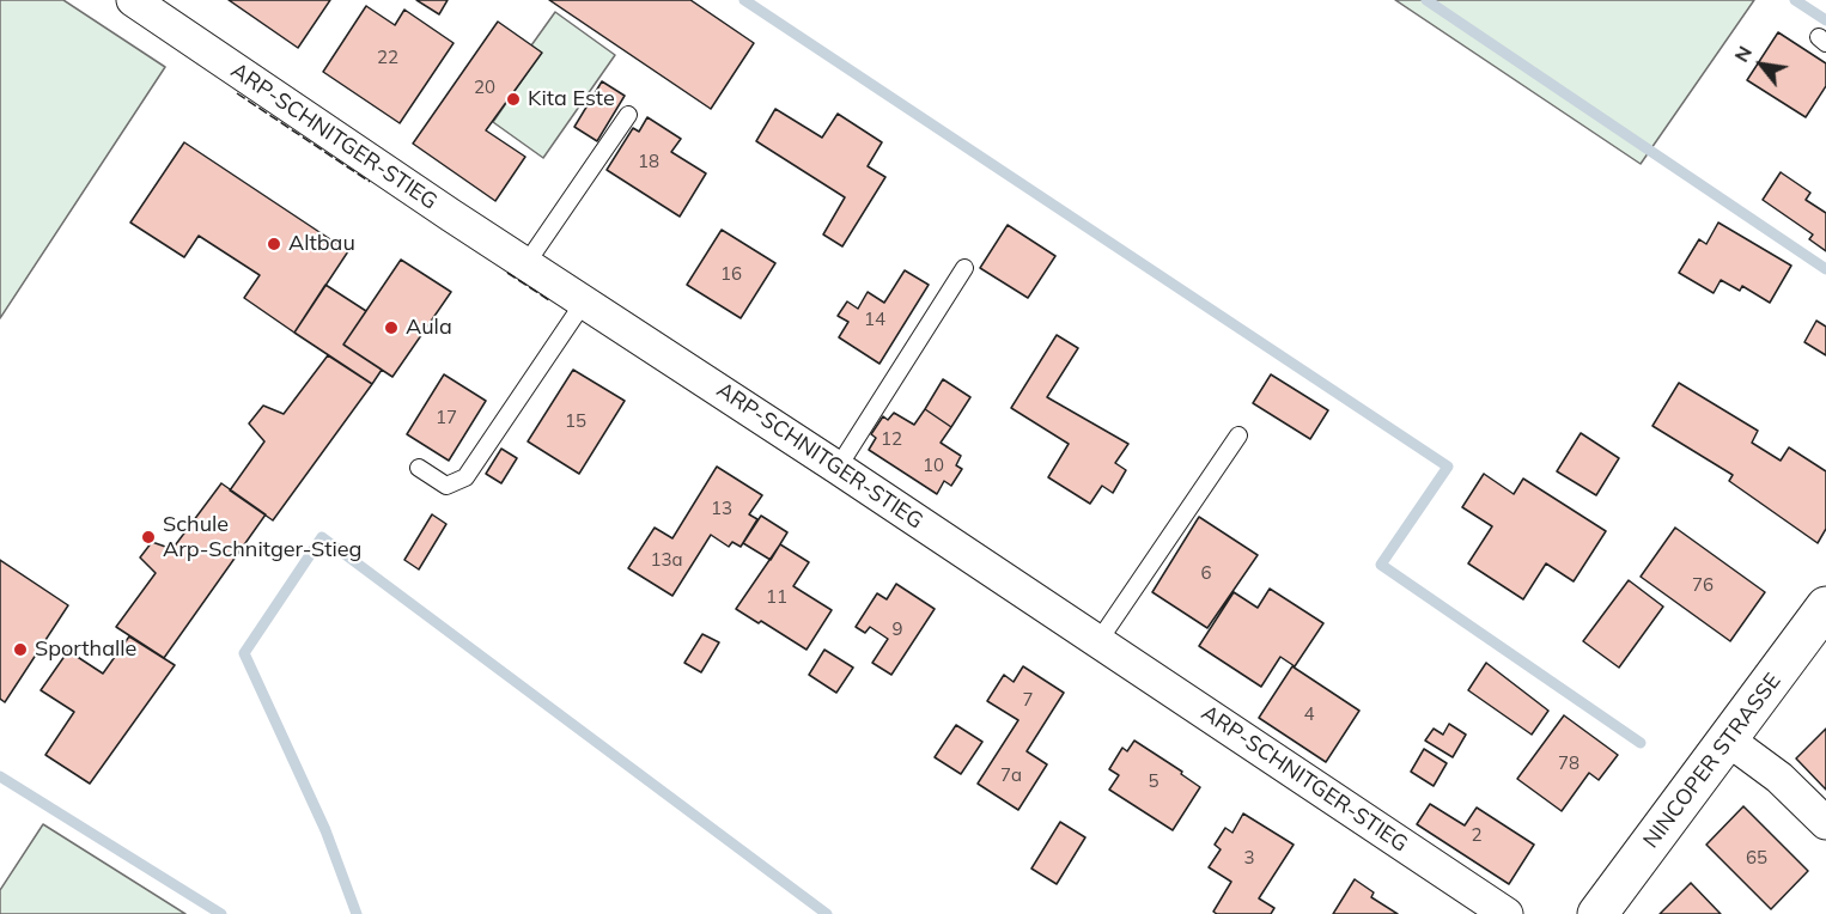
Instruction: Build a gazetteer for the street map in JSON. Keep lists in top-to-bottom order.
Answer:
{
  "streets": {
    "main road": ["NINCOPER STRASSE"],
    "street": ["ARP-SCHNITGER-STIEG"]
  },
  "places": [
    "Kita Este",
    "Altbau",
    "Aula",
    "Schule Arp-Schnitger-Stieg",
    "Sporthalle"
  ],
  "house_numbers": [
    "22",
    "20",
    "18",
    "16",
    "14",
    "17",
    "15",
    "12",
    "10",
    "13",
    "13a",
    "6",
    "76",
    "11",
    "9",
    "7",
    "4",
    "78",
    "7a",
    "5",
    "2",
    "3",
    "65"
  ],
  "north": "top left"
}
